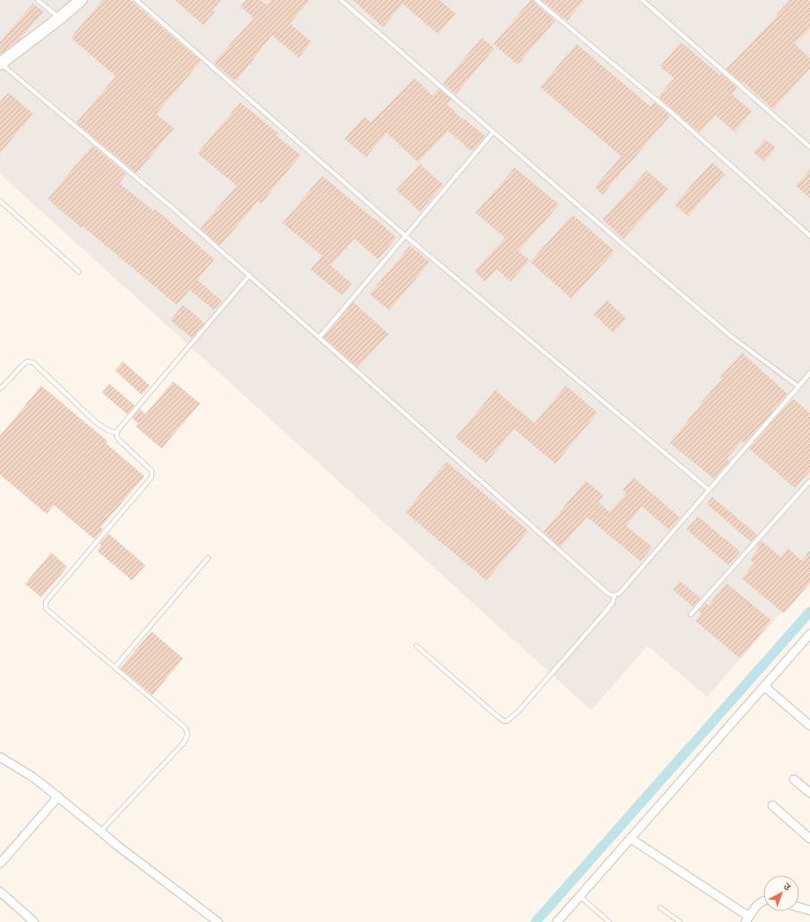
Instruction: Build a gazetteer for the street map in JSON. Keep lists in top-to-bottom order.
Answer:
{
  "north": "top right"
}
